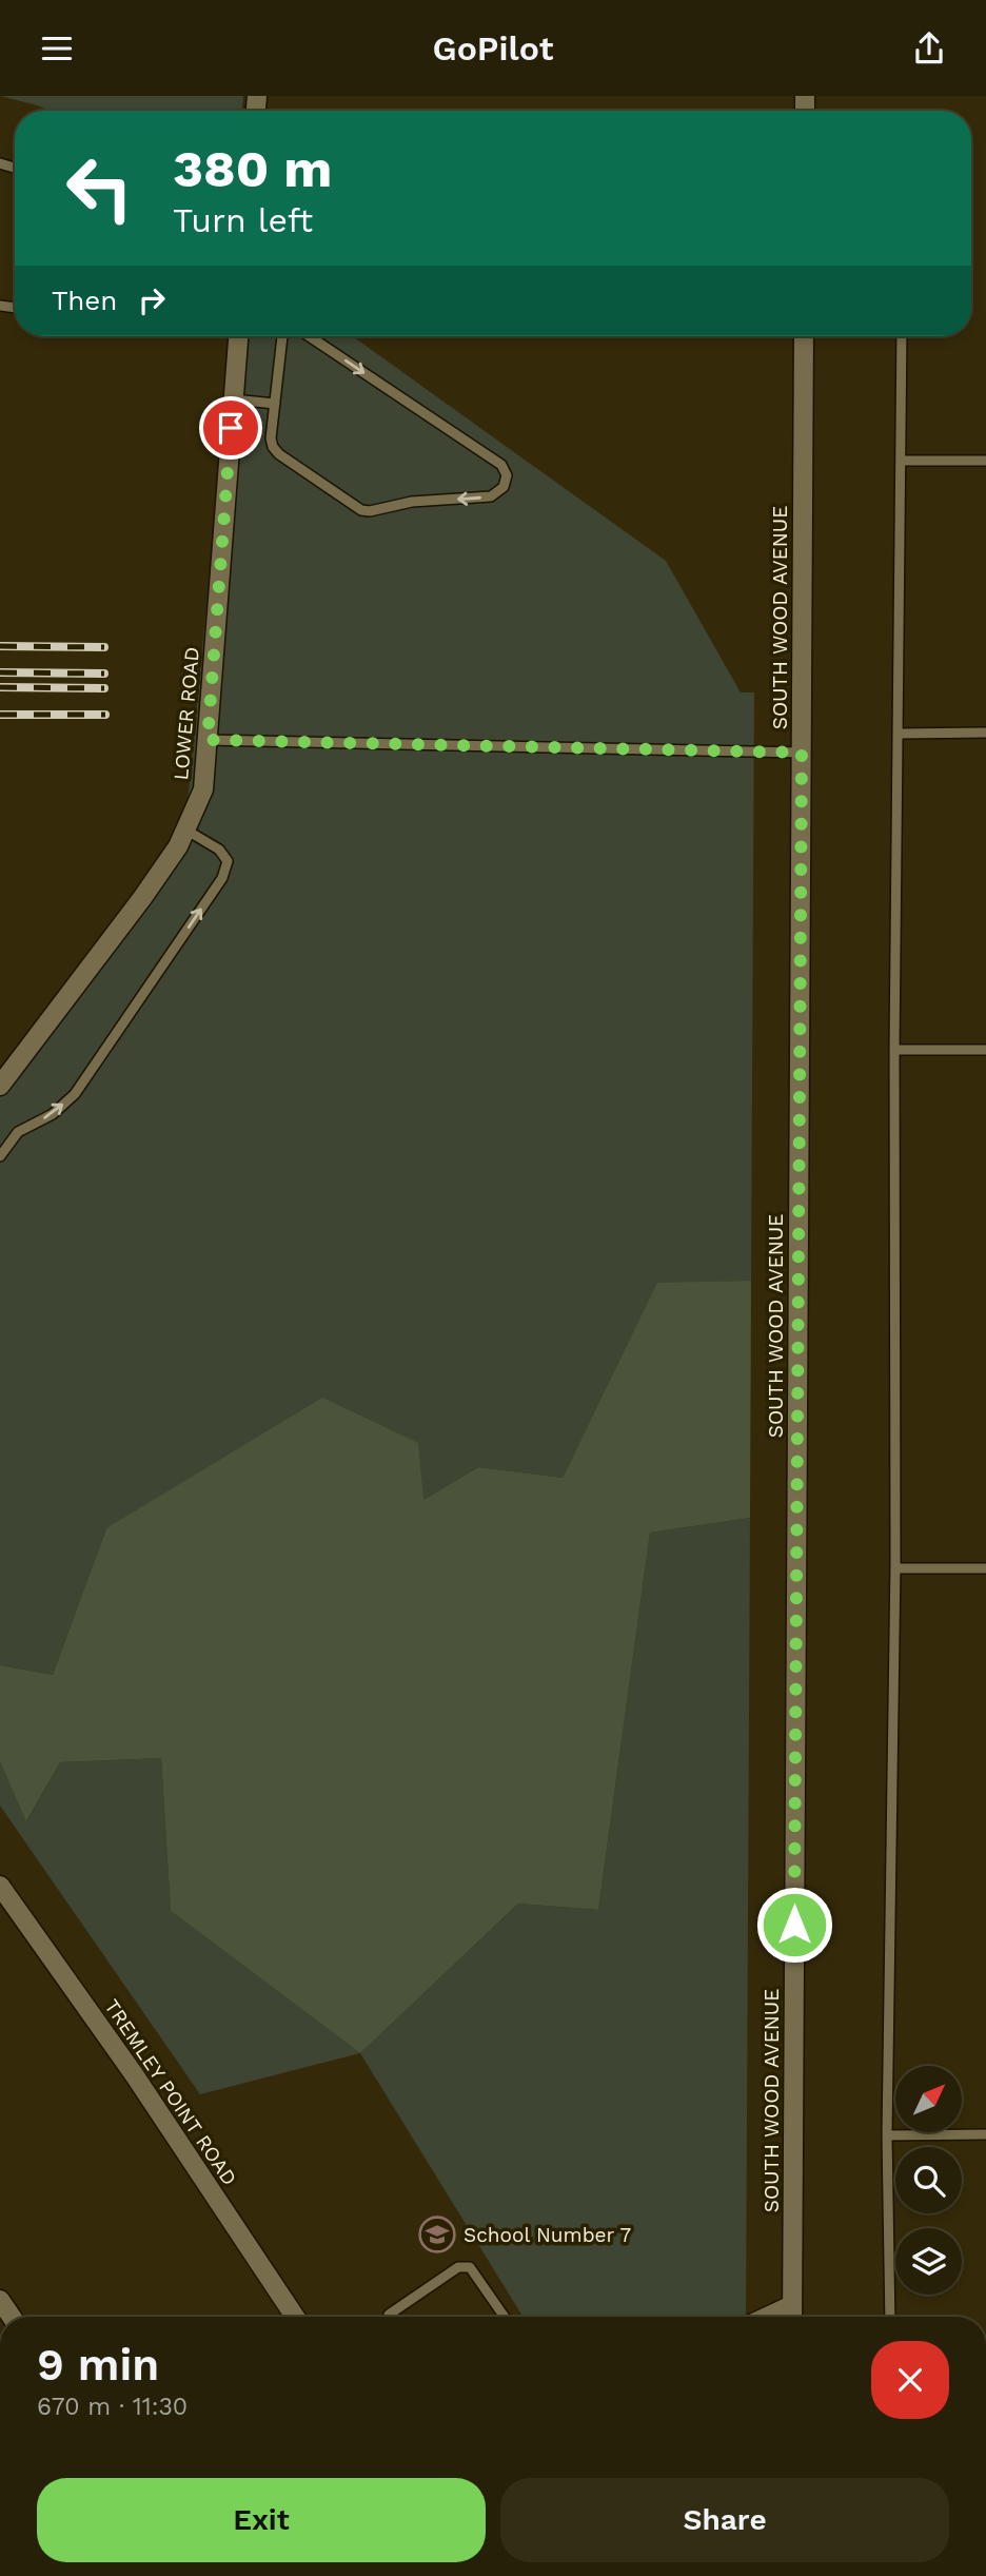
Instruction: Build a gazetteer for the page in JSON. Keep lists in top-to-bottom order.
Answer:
{
  "streets": {
    "street": ["SOUTH WOOD AVENUE", "LOWER ROAD", "TREMLEY POINT ROAD"]
  },
  "places": {
    "school or university": ["School Number 7"]
  },
  "north": "top right",
  "page": {
    "header": "GoPilot",
    "turn": ["380 m", "Turn left"],
    "then": "Then",
    "heading": ["9 min", "670 m · 11:30"],
    "buttons": ["Exit", "Share"]
  }
}
